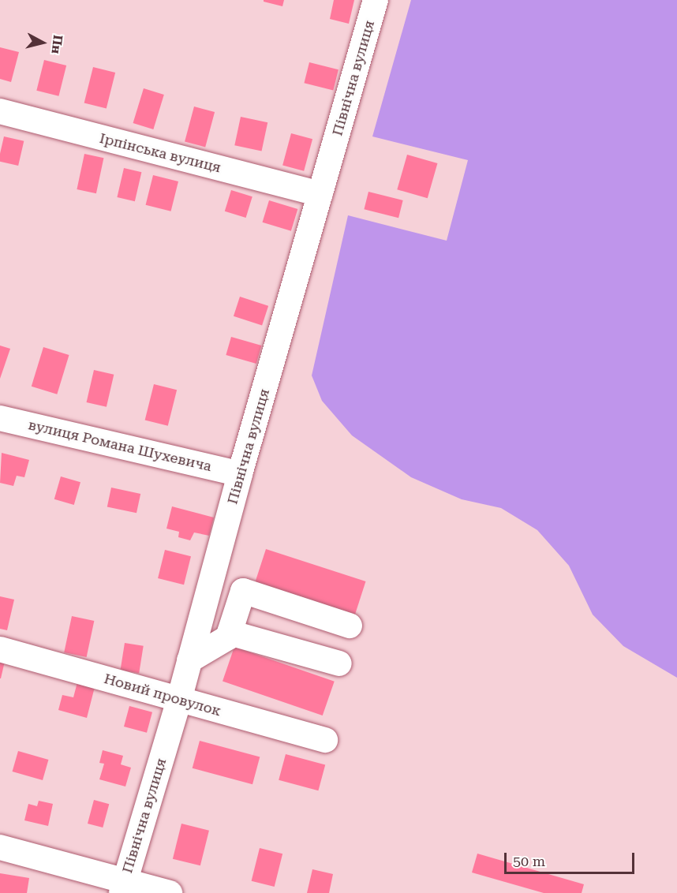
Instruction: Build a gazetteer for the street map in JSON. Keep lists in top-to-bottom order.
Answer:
{
  "streets": {
    "street": [
      "Північна вулиця",
      "Ірпінська вулиця",
      "вулиця Романа Шухевича",
      "Новий провулок"
    ]
  },
  "crossings": [
    ["Північна вулиця", "Ірпінська вулиця"],
    ["Північна вулиця", "вулиця Романа Шухевича"],
    ["Північна вулиця", "Новий провулок"]
  ],
  "scale_bar": "50 m",
  "north": "right"
}
